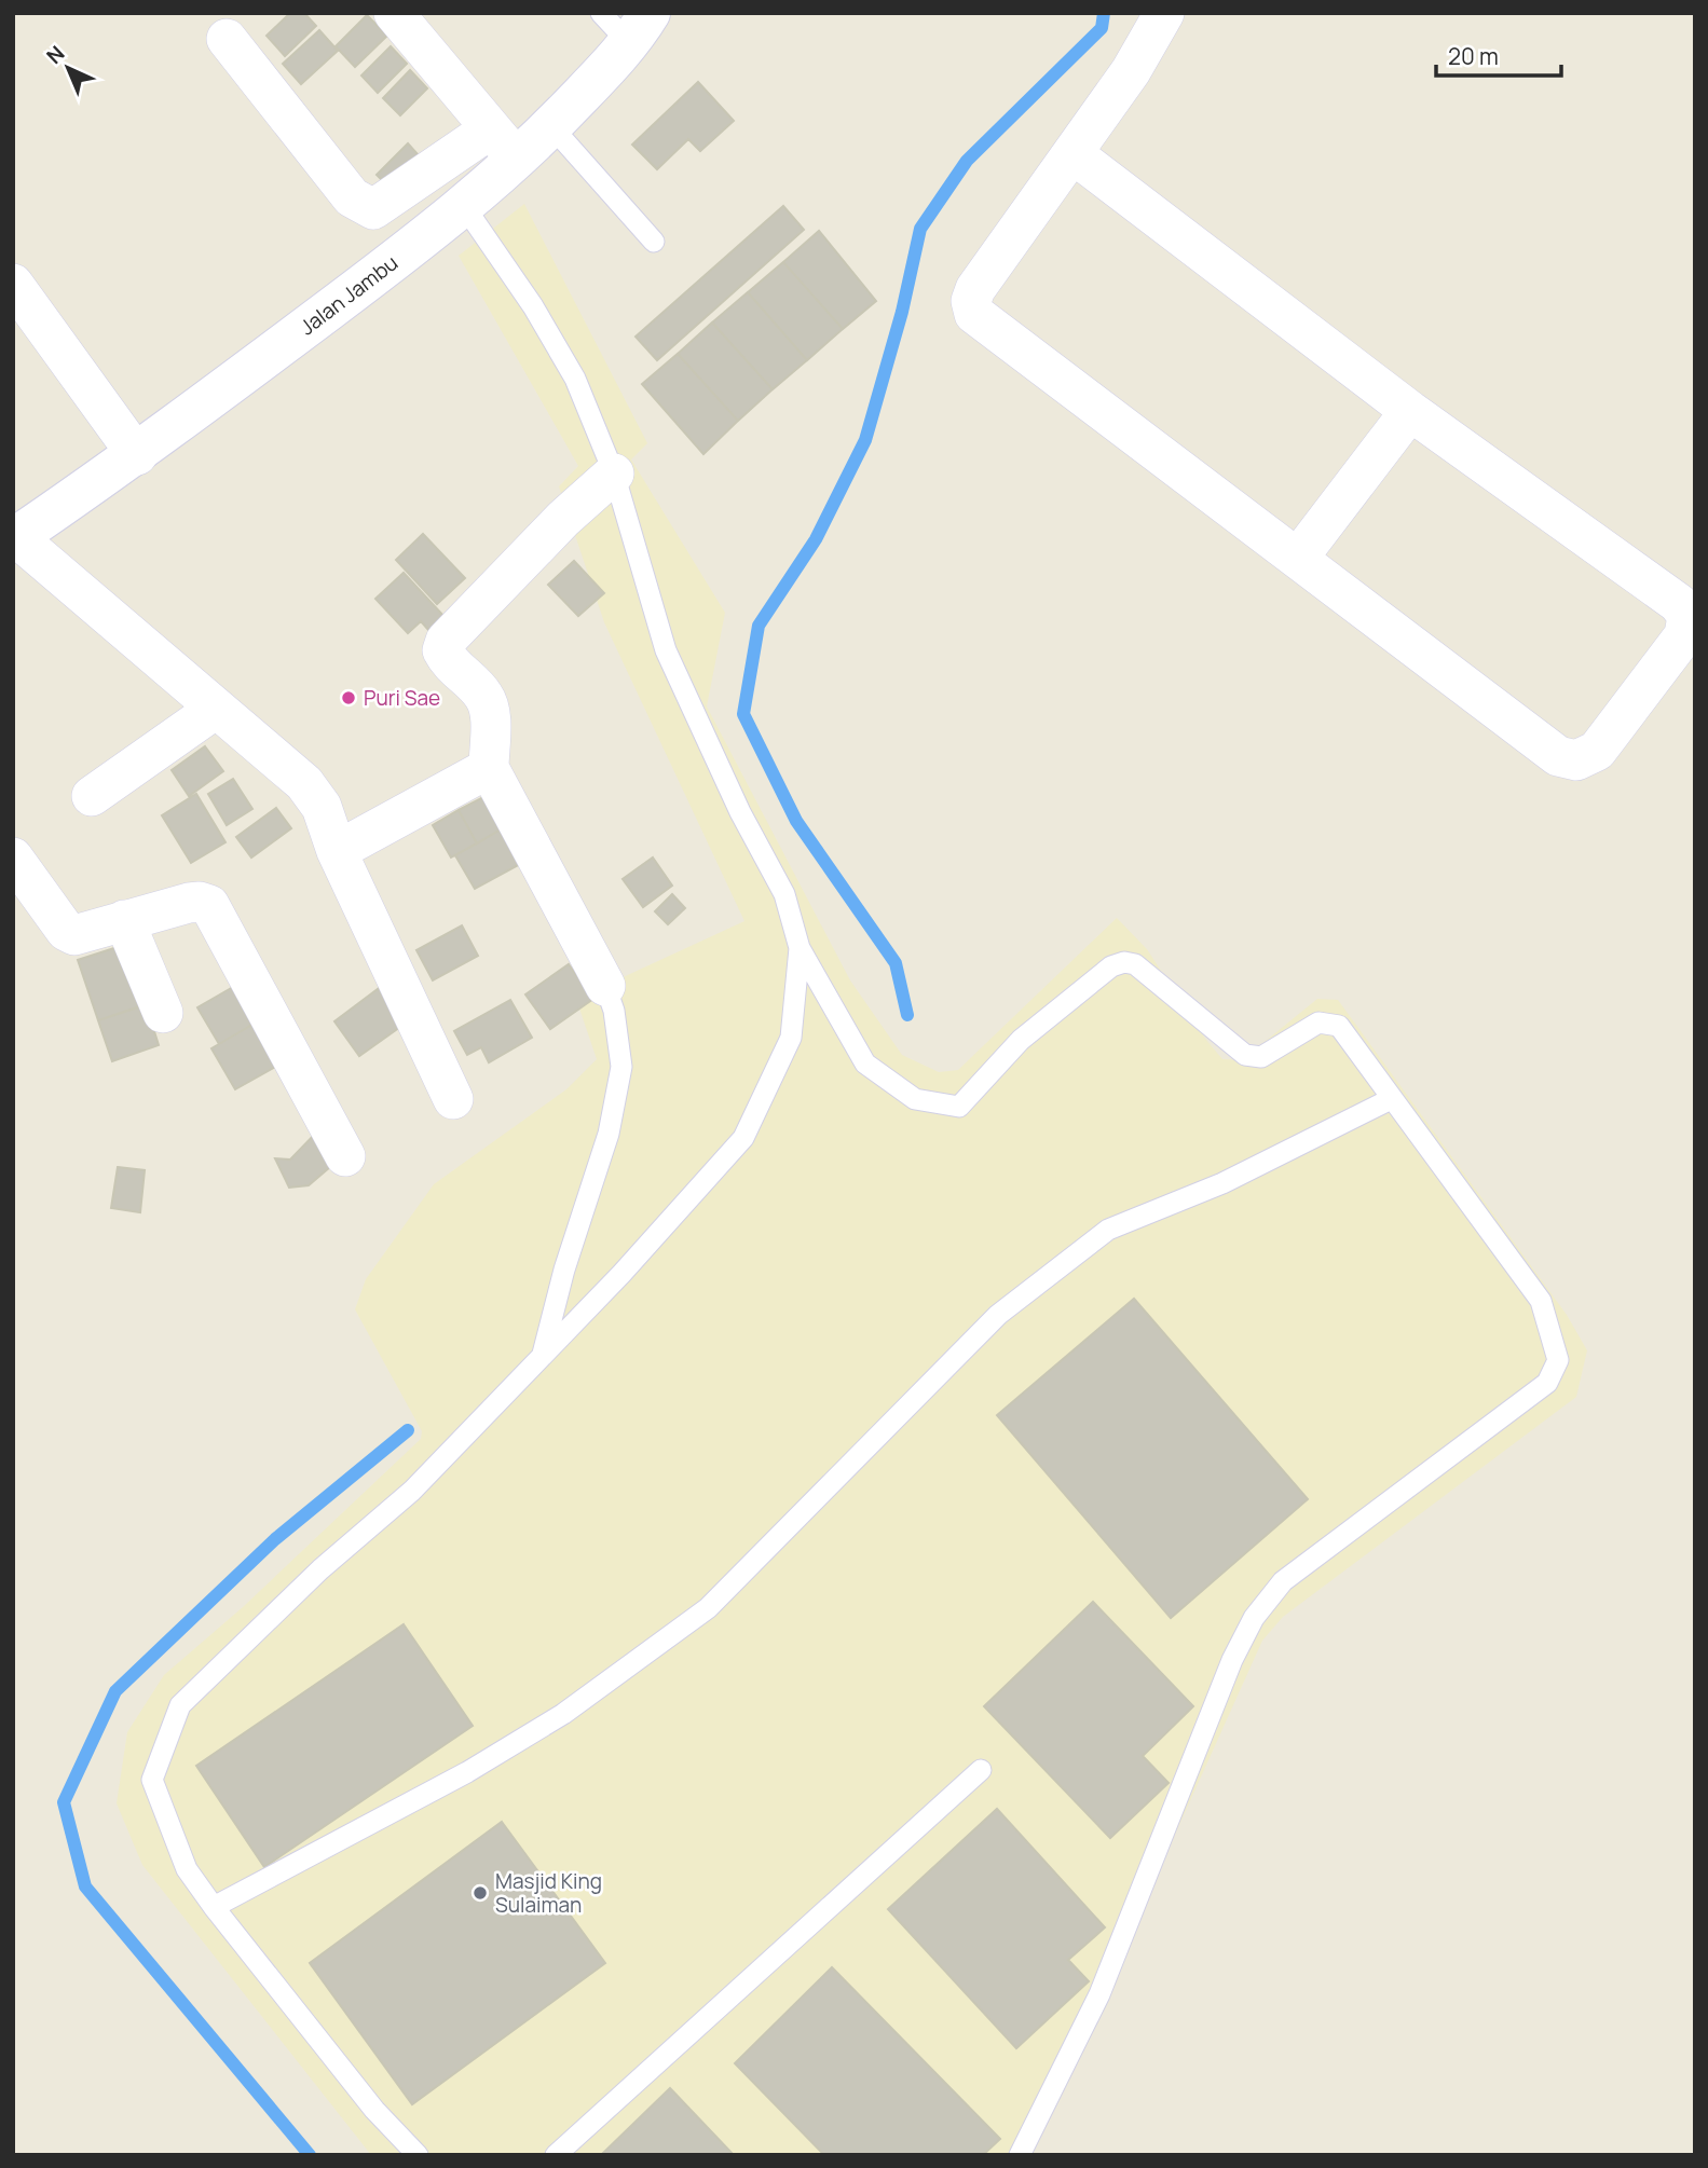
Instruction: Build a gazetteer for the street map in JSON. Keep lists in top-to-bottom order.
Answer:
{
  "streets": {
    "street": ["Jalan Jambu"]
  },
  "places": ["Puri Sae", "Masjid King Sulaiman"],
  "scale_bar": "20 m",
  "north": "top left"
}
